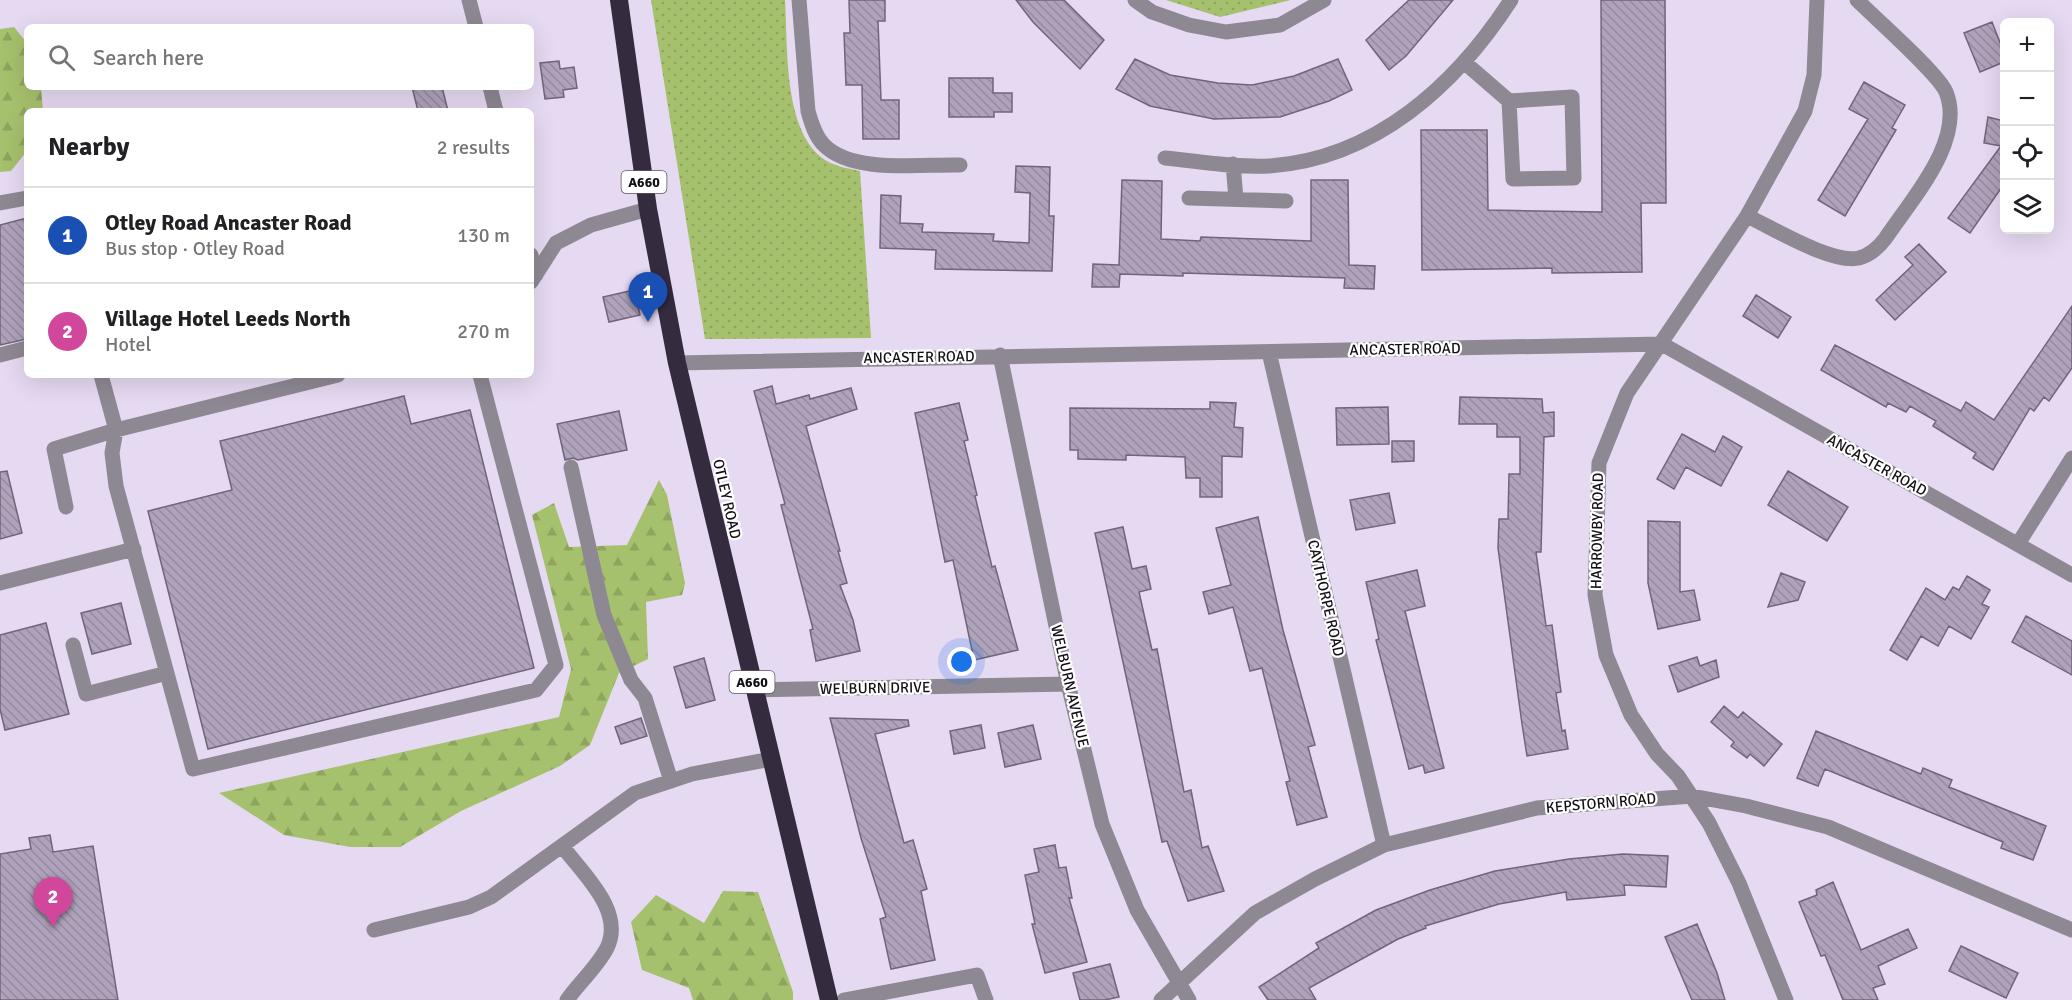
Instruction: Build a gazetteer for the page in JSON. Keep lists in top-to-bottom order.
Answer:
{
  "streets": {
    "highway": ["A660", "OTLEY ROAD"],
    "street": [
      "ANCASTER ROAD",
      "HARROWBY ROAD",
      "CAYTHORPE ROAD",
      "WELBURN AVENUE",
      "WELBURN DRIVE",
      "KEPSTORN ROAD"
    ]
  },
  "crossings": [
    ["ANCASTER ROAD", "OTLEY ROAD"],
    ["ANCASTER ROAD", "HARROWBY ROAD"],
    ["ANCASTER ROAD", "CAYTHORPE ROAD"],
    ["ANCASTER ROAD", "WELBURN AVENUE"],
    ["OTLEY ROAD", "WELBURN DRIVE"],
    ["HARROWBY ROAD", "KEPSTORN ROAD"],
    ["CAYTHORPE ROAD", "KEPSTORN ROAD"],
    ["WELBURN AVENUE", "WELBURN DRIVE"],
    ["WELBURN AVENUE", "KEPSTORN ROAD"]
  ],
  "page": {
    "map_buttons": ["+", "−"],
    "search": "Search here",
    "heading": ["Nearby", "2 results"],
    "list": [
      {
        "mark": "1",
        "name": "Otley Road Ancaster Road",
        "note": "Bus stop · Otley Road",
        "value": "130 m"
      },
      {
        "mark": "2",
        "name": "Village Hotel Leeds North",
        "note": "Hotel",
        "value": "270 m"
      }
    ],
    "pins": ["1", "2"]
  }
}
